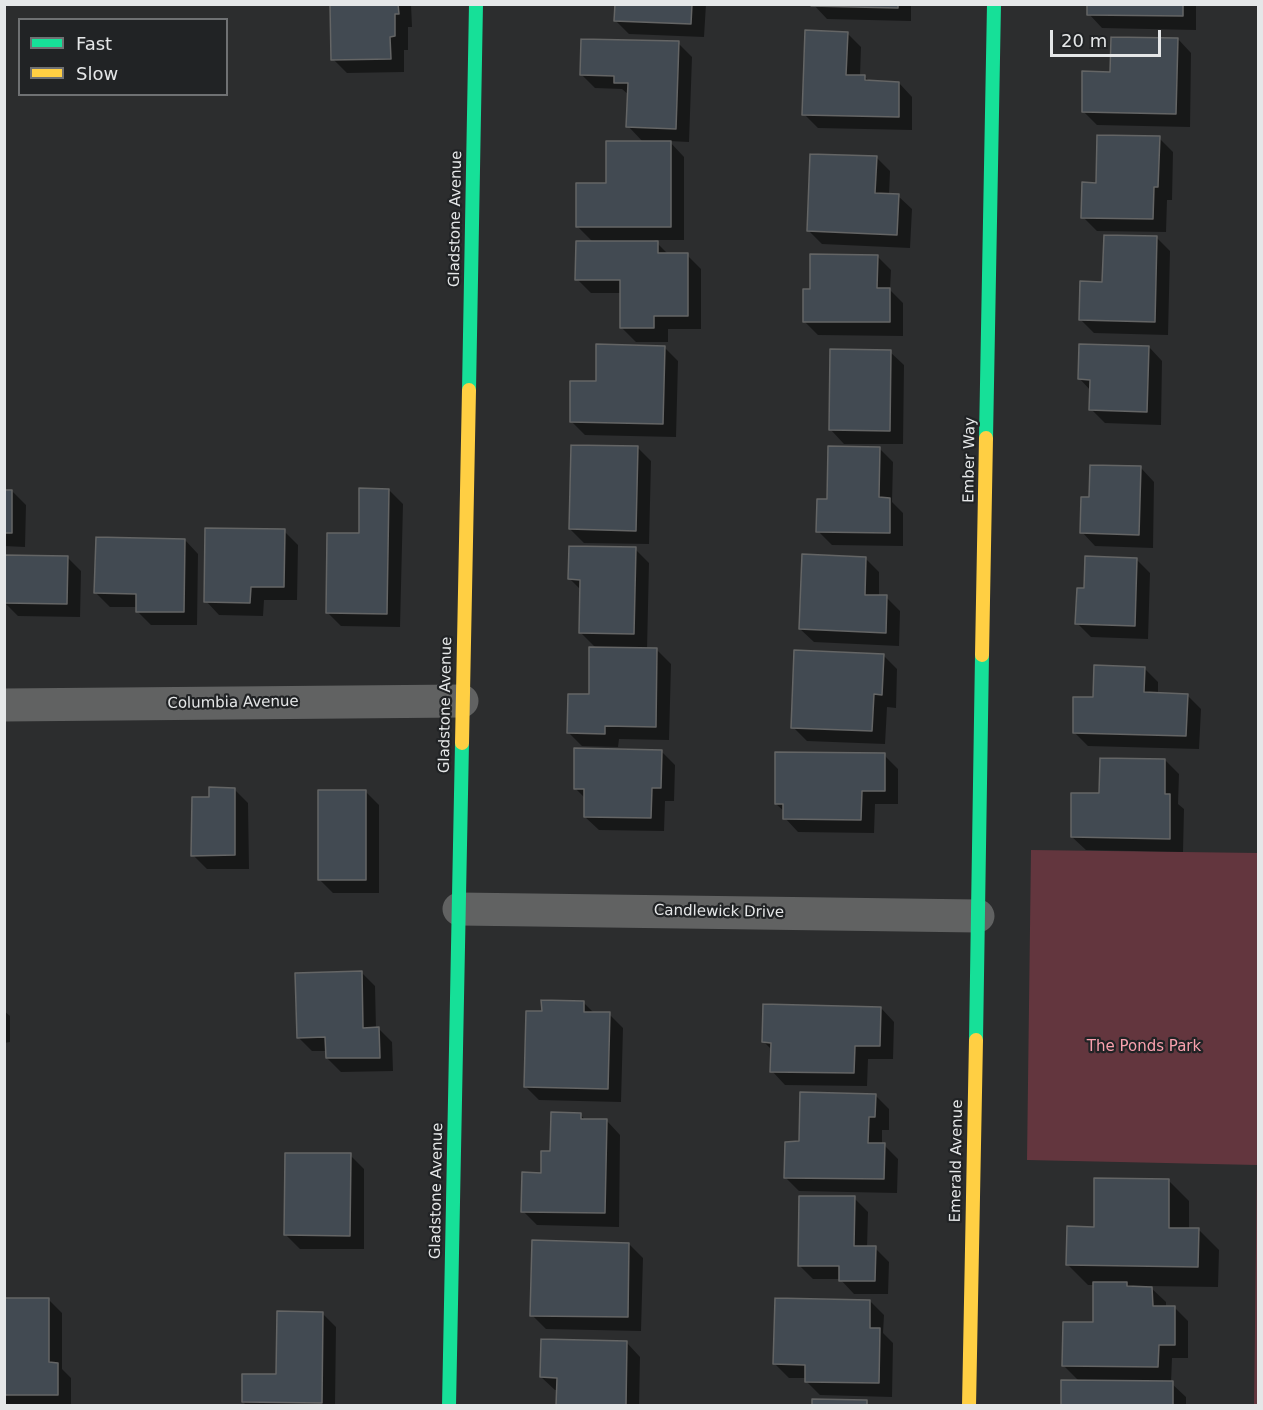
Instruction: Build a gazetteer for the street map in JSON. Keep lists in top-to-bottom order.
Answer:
{
  "streets": {
    "street": [
      "Gladstone Avenue",
      "Ember Way",
      "Columbia Avenue",
      "Candlewick Drive",
      "Emerald Avenue"
    ]
  },
  "crossings": [
    ["Gladstone Avenue", "Columbia Avenue"],
    ["Gladstone Avenue", "Candlewick Drive"],
    ["Ember Way", "Candlewick Drive"],
    ["Ember Way", "Emerald Avenue"],
    ["Candlewick Drive", "Emerald Avenue"]
  ],
  "parks": ["The Ponds Park"],
  "legend": ["Fast", "Slow"],
  "scale_bar": "20 m"
}
